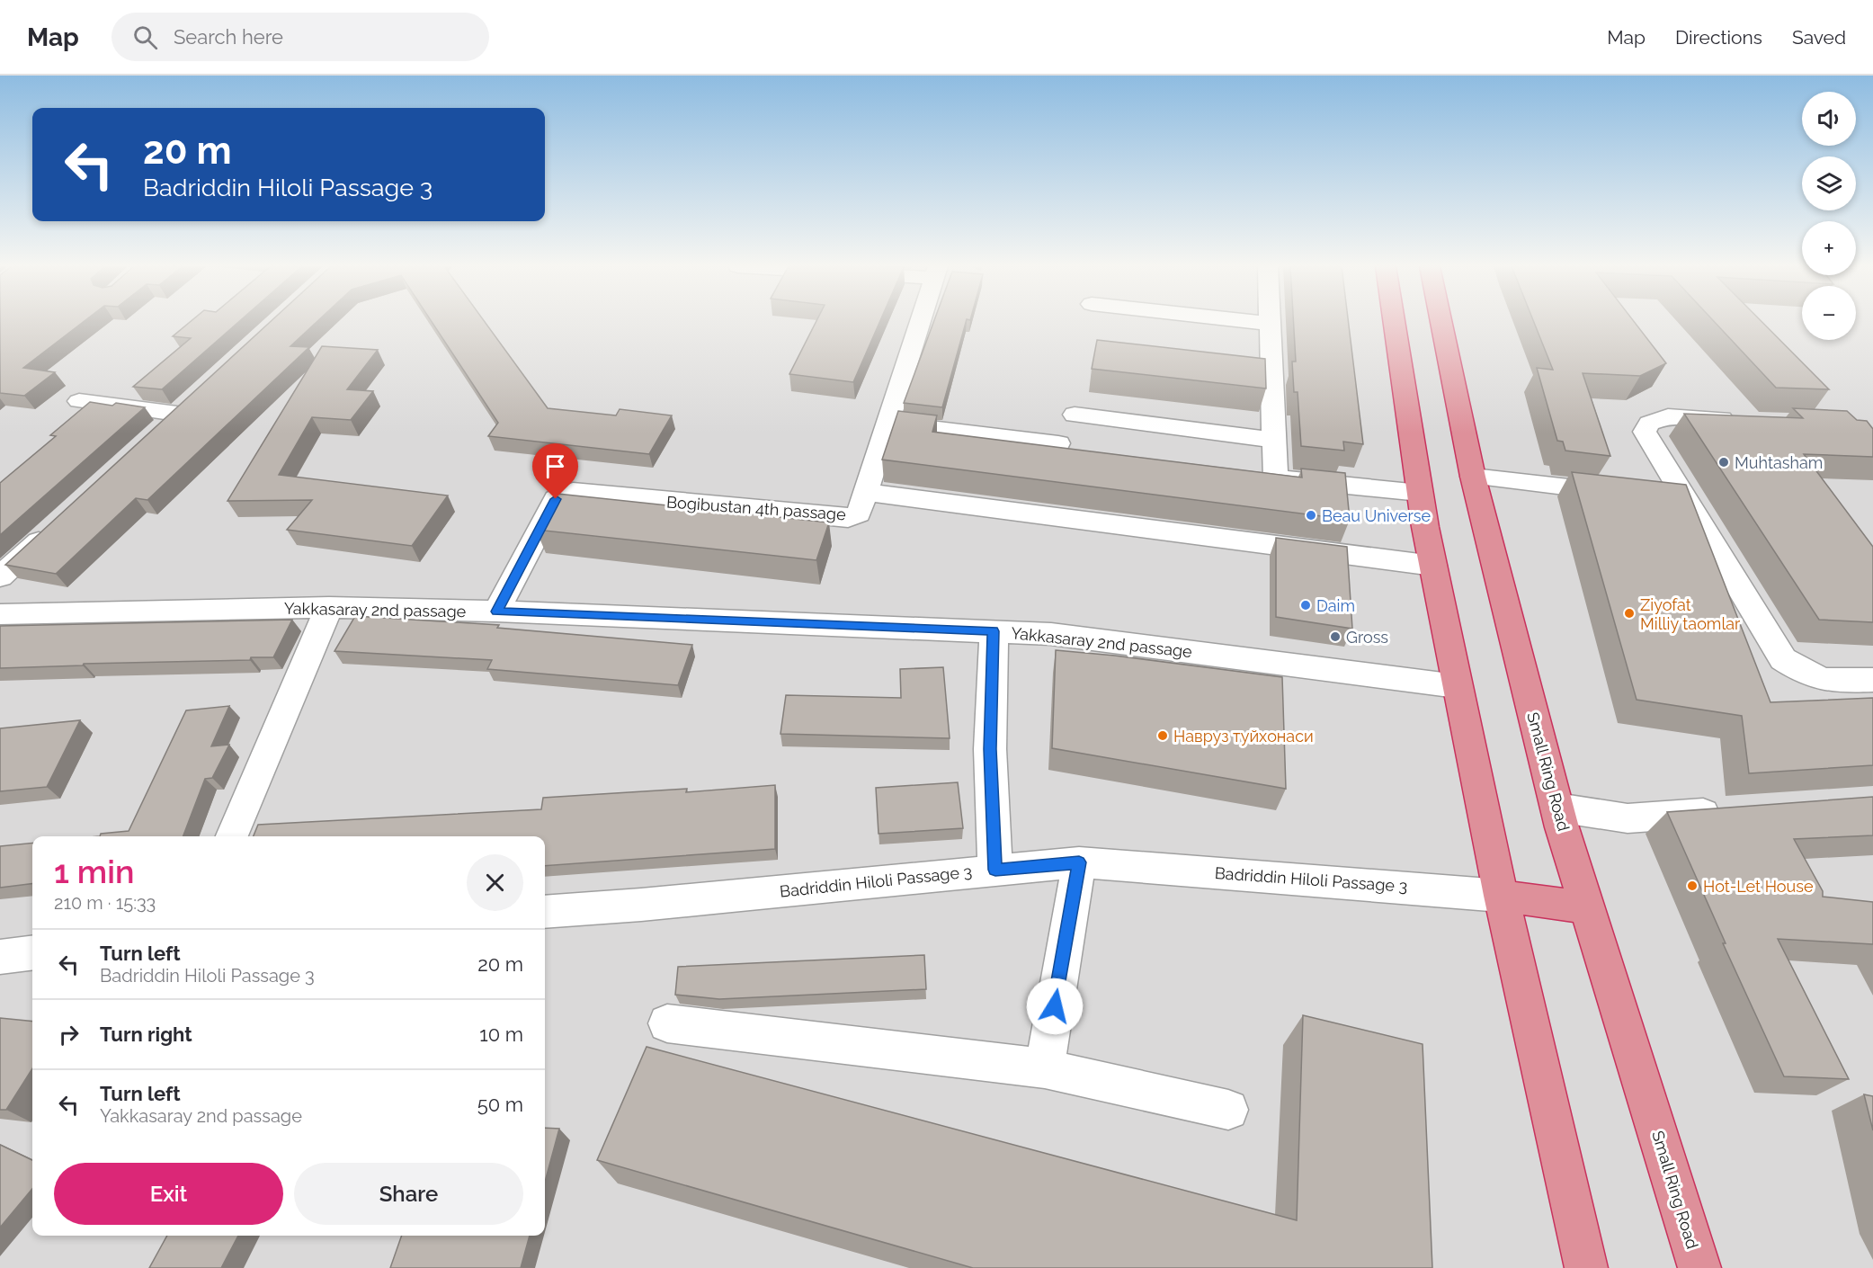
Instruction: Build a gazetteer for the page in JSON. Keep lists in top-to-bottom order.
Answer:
{
  "streets": {
    "highway": ["Small Ring Road"],
    "street": ["Bogibustan 4th passage", "Yakkasaray 2nd passage", "Badriddin Hiloli Passage 3"]
  },
  "crossings": [
    ["Bogibustan 4th passage", "Yakkasaray 2nd passage"]
  ],
  "places": [
    "Muhtasham",
    "Beau Universe",
    "Daim",
    "Ziyofat Milliy taomlar",
    "Gross",
    "Навруз туйхонаси",
    "Hot-Let House"
  ],
  "page": {
    "header": "Map",
    "search": "Search here",
    "nav": ["Map", "Directions", "Saved"],
    "map_buttons": ["+", "−"],
    "turn": ["20 m", "Badriddin Hiloli Passage 3"],
    "heading": ["1 min", "210 m · 15:33"],
    "list": [
      {
        "name": "Turn left",
        "note": "Badriddin Hiloli Passage 3",
        "value": "20 m"
      },
      {
        "name": "Turn right",
        "value": "10 m"
      },
      {
        "name": "Turn left",
        "note": "Yakkasaray 2nd passage",
        "value": "50 m"
      }
    ],
    "buttons": ["Exit", "Share"]
  }
}
